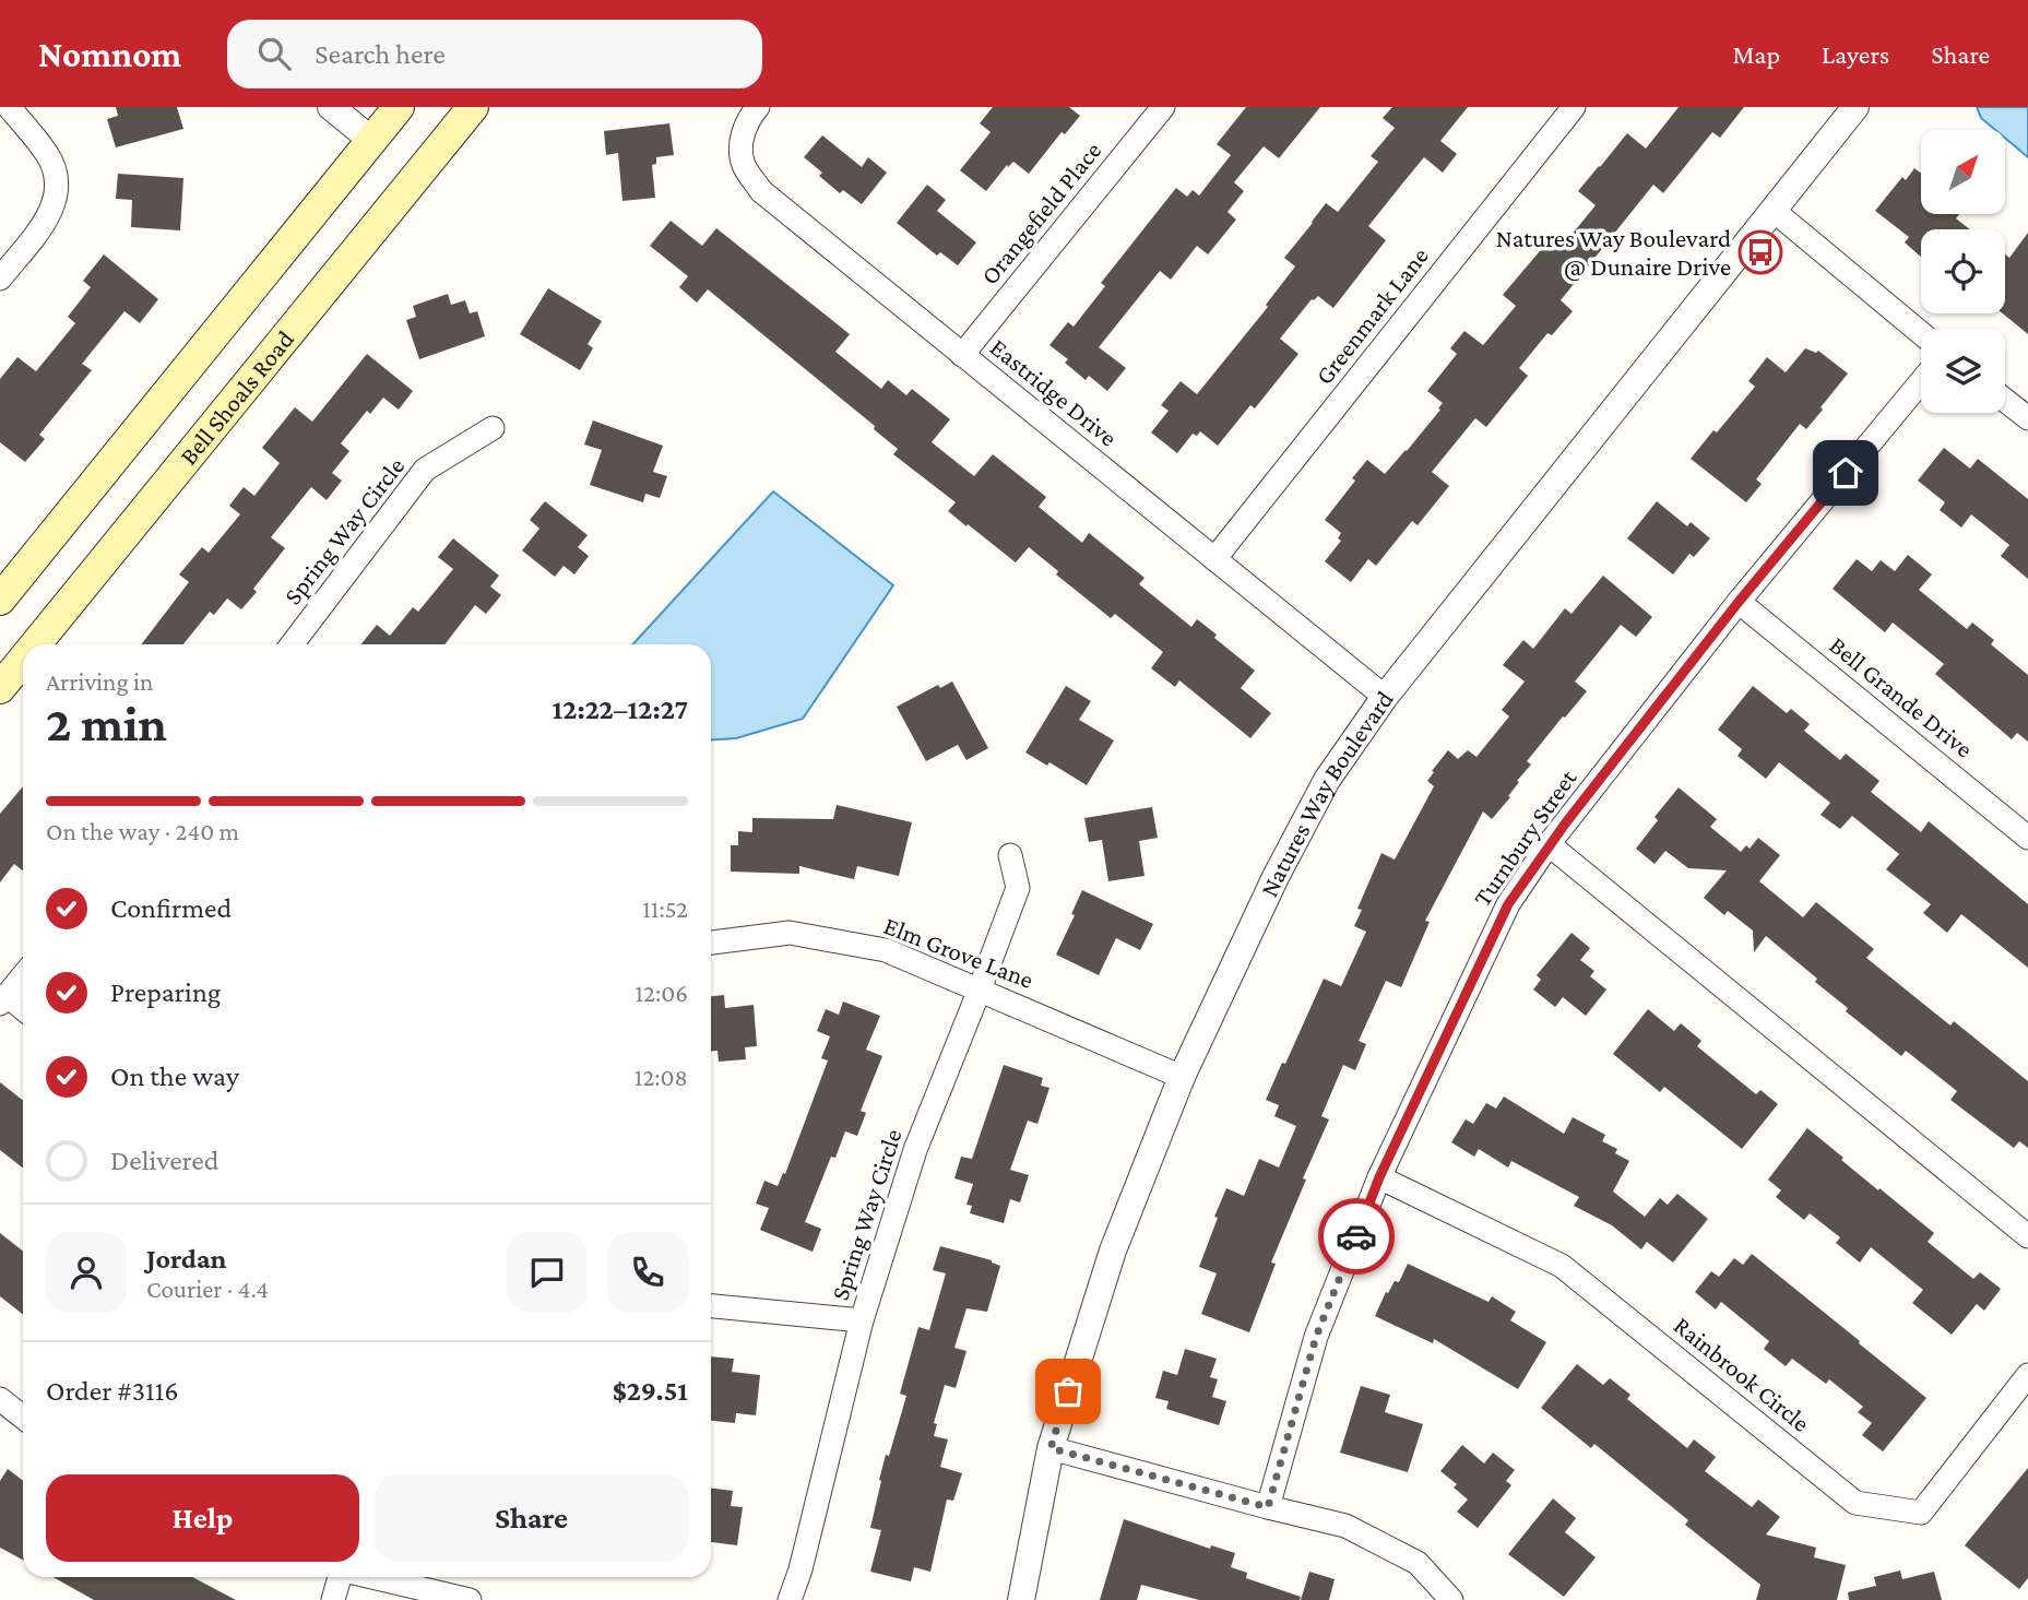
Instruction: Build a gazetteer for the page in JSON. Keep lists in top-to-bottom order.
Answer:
{
  "streets": {
    "main road": ["Bell Shoals Road"],
    "street": [
      "Orangefield Place",
      "Greenmark Lane",
      "Eastridge Drive",
      "Spring Way Circle",
      "Bell Grande Drive",
      "Natures Way Boulevard",
      "Turnbury Street",
      "Elm Grove Lane",
      "Rainbrook Circle"
    ]
  },
  "crossings": [
    ["Orangefield Place", "Eastridge Drive"],
    ["Greenmark Lane", "Eastridge Drive"],
    ["Eastridge Drive", "Natures Way Boulevard"],
    ["Spring Way Circle", "Elm Grove Lane"],
    ["Bell Grande Drive", "Turnbury Street"],
    ["Natures Way Boulevard", "Elm Grove Lane"],
    ["Turnbury Street", "Rainbrook Circle"]
  ],
  "places": {
    "bus stop": ["Natures Way Boulevard @ Dunaire Drive"]
  },
  "north": "top right",
  "page": {
    "header": "Nomnom",
    "search": "Search here",
    "nav": ["Map", "Layers", "Share"],
    "heading": ["2 min", "Arriving in", "12:22–12:27"],
    "panel": [
      "Jordan",
      "Courier · 4.4",
      "Order #3116",
      "$29.51"
    ],
    "bar": "On the way · 240 m",
    "list": [
      ["Confirmed", "11:52"],
      ["Preparing", "12:06"],
      ["On the way", "12:08"],
      "Delivered"
    ],
    "buttons": ["Help", "Share"]
  }
}
